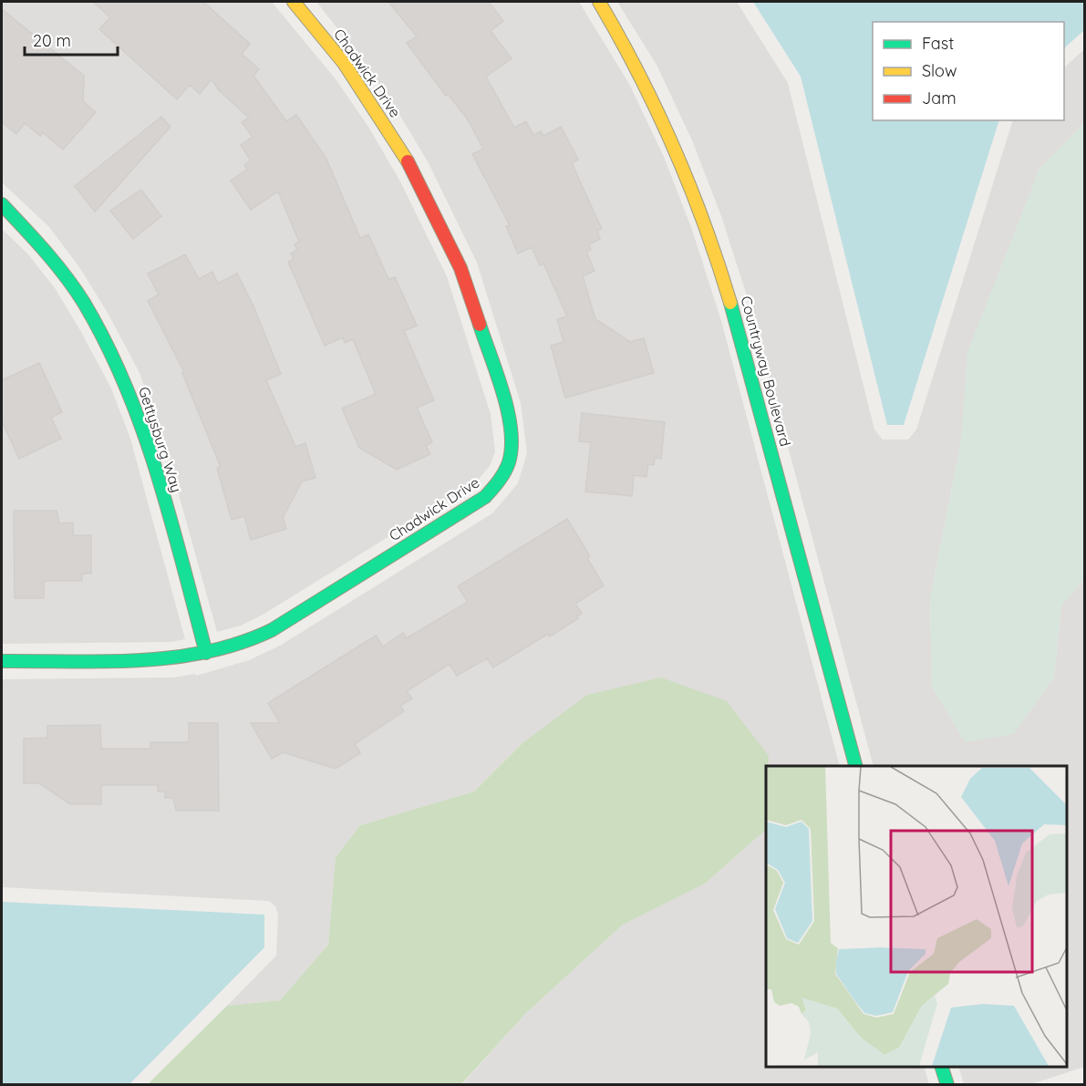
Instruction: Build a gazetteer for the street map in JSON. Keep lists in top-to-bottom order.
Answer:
{
  "streets": {
    "street": ["Chadwick Drive", "Countryway Boulevard", "Gettysburg Way"]
  },
  "crossings": [
    ["Chadwick Drive", "Gettysburg Way"]
  ],
  "legend": ["Fast", "Slow", "Jam"],
  "scale_bar": "20 m"
}
